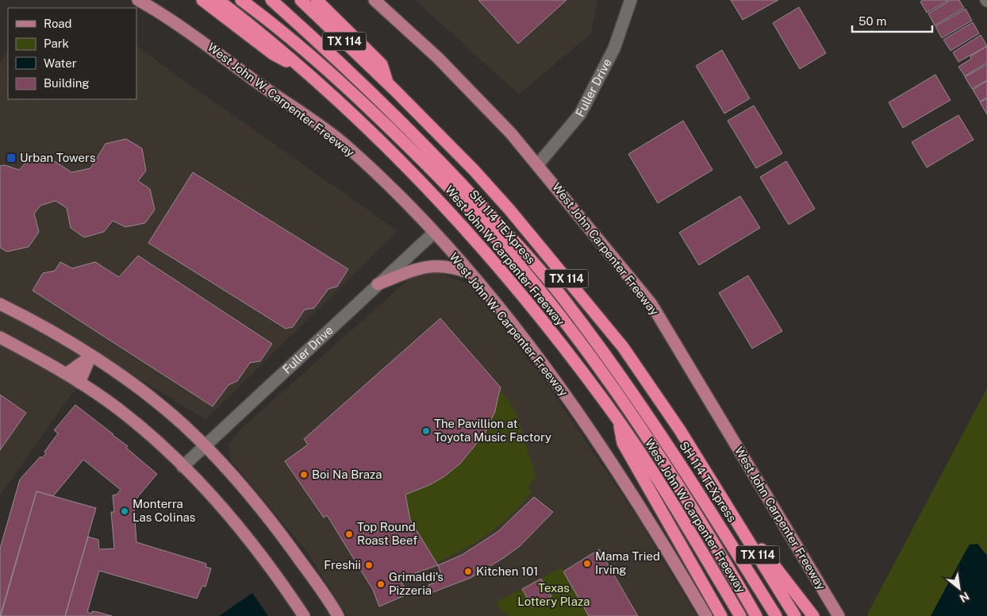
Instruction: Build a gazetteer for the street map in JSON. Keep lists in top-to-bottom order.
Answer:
{
  "streets": {
    "highway": ["TX 114", "SH 114 TEXpress", "West John W Carpenter Freeway"],
    "main road": ["West John W. Carpenter Freeway", "West John Carpenter Freeway"],
    "street": ["Fuller Drive"]
  },
  "crossings": [
    ["Fuller Drive", "West John W. Carpenter Freeway"],
    ["Fuller Drive", "West John Carpenter Freeway"]
  ],
  "parks": ["Texas Lottery Plaza"],
  "places": {
    "transit": ["Urban Towers"],
    "other": [
      "The Pavillion at Toyota Music Factory",
      "Boi Na Braza",
      "Monterra Las Colinas",
      "Top Round Roast Beef",
      "Mama Tried Irving",
      "Freshii",
      "Kitchen 101",
      "Grimaldi's Pizzeria"
    ]
  },
  "legend": [
    "Road",
    "Park",
    "Water",
    "Building"
  ],
  "scale_bar": "50 m",
  "north": "bottom right"
}
